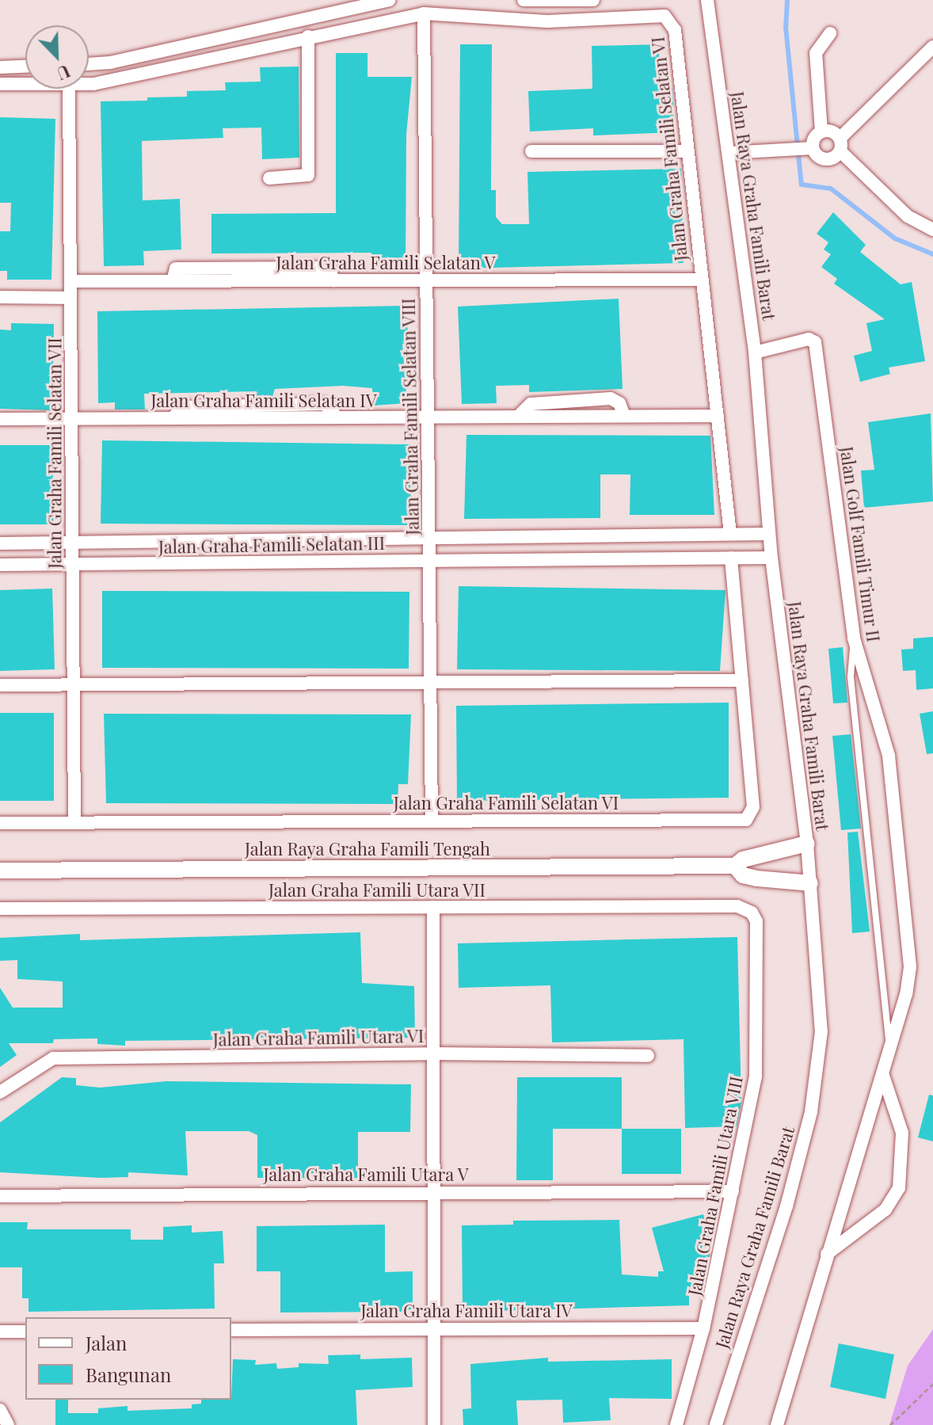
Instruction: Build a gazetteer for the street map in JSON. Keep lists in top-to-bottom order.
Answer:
{
  "streets": {
    "street": [
      "Jalan Graha Famili Selatan VI",
      "Jalan Raya Graha Famili Barat",
      "Jalan Graha Famili Selatan V",
      "Jalan Graha Famili Selatan IV",
      "Jalan Graha Famili Selatan VIII",
      "Jalan Graha Famili Selatan VII",
      "Jalan Golf Famili Timur II",
      "Jalan Graha Famili Selatan III",
      "Jalan Raya Graha Famili Tengah",
      "Jalan Graha Famili Utara VII",
      "Jalan Graha Famili Utara VI",
      "Jalan Graha Famili Utara V",
      "Jalan Graha Famili Utara VIII",
      "Jalan Graha Famili Utara IV"
    ]
  },
  "crossings": [
    ["Jalan Graha Famili Selatan VI", "Jalan Graha Famili Selatan V"],
    ["Jalan Graha Famili Selatan VI", "Jalan Graha Famili Selatan IV"],
    ["Jalan Graha Famili Selatan VI", "Jalan Graha Famili Selatan VIII"],
    ["Jalan Graha Famili Selatan VI", "Jalan Graha Famili Selatan VII"],
    ["Jalan Graha Famili Selatan VI", "Jalan Graha Famili Selatan III"],
    ["Jalan Raya Graha Famili Barat", "Jalan Golf Famili Timur II"],
    ["Jalan Raya Graha Famili Barat", "Jalan Graha Famili Selatan III"],
    ["Jalan Raya Graha Famili Barat", "Jalan Raya Graha Famili Tengah"],
    ["Jalan Graha Famili Selatan V", "Jalan Graha Famili Selatan VIII"],
    ["Jalan Graha Famili Selatan V", "Jalan Graha Famili Selatan VII"],
    ["Jalan Graha Famili Selatan IV", "Jalan Graha Famili Selatan VIII"],
    ["Jalan Graha Famili Selatan IV", "Jalan Graha Famili Selatan VII"],
    ["Jalan Graha Famili Selatan VIII", "Jalan Graha Famili Selatan III"],
    ["Jalan Graha Famili Selatan VII", "Jalan Graha Famili Selatan III"],
    ["Jalan Graha Famili Utara VII", "Jalan Graha Famili Utara VIII"],
    ["Jalan Graha Famili Utara V", "Jalan Graha Famili Utara VIII"],
    ["Jalan Graha Famili Utara VIII", "Jalan Graha Famili Utara IV"]
  ],
  "legend": ["Jalan", "Bangunan"],
  "north": "bottom right"
}
